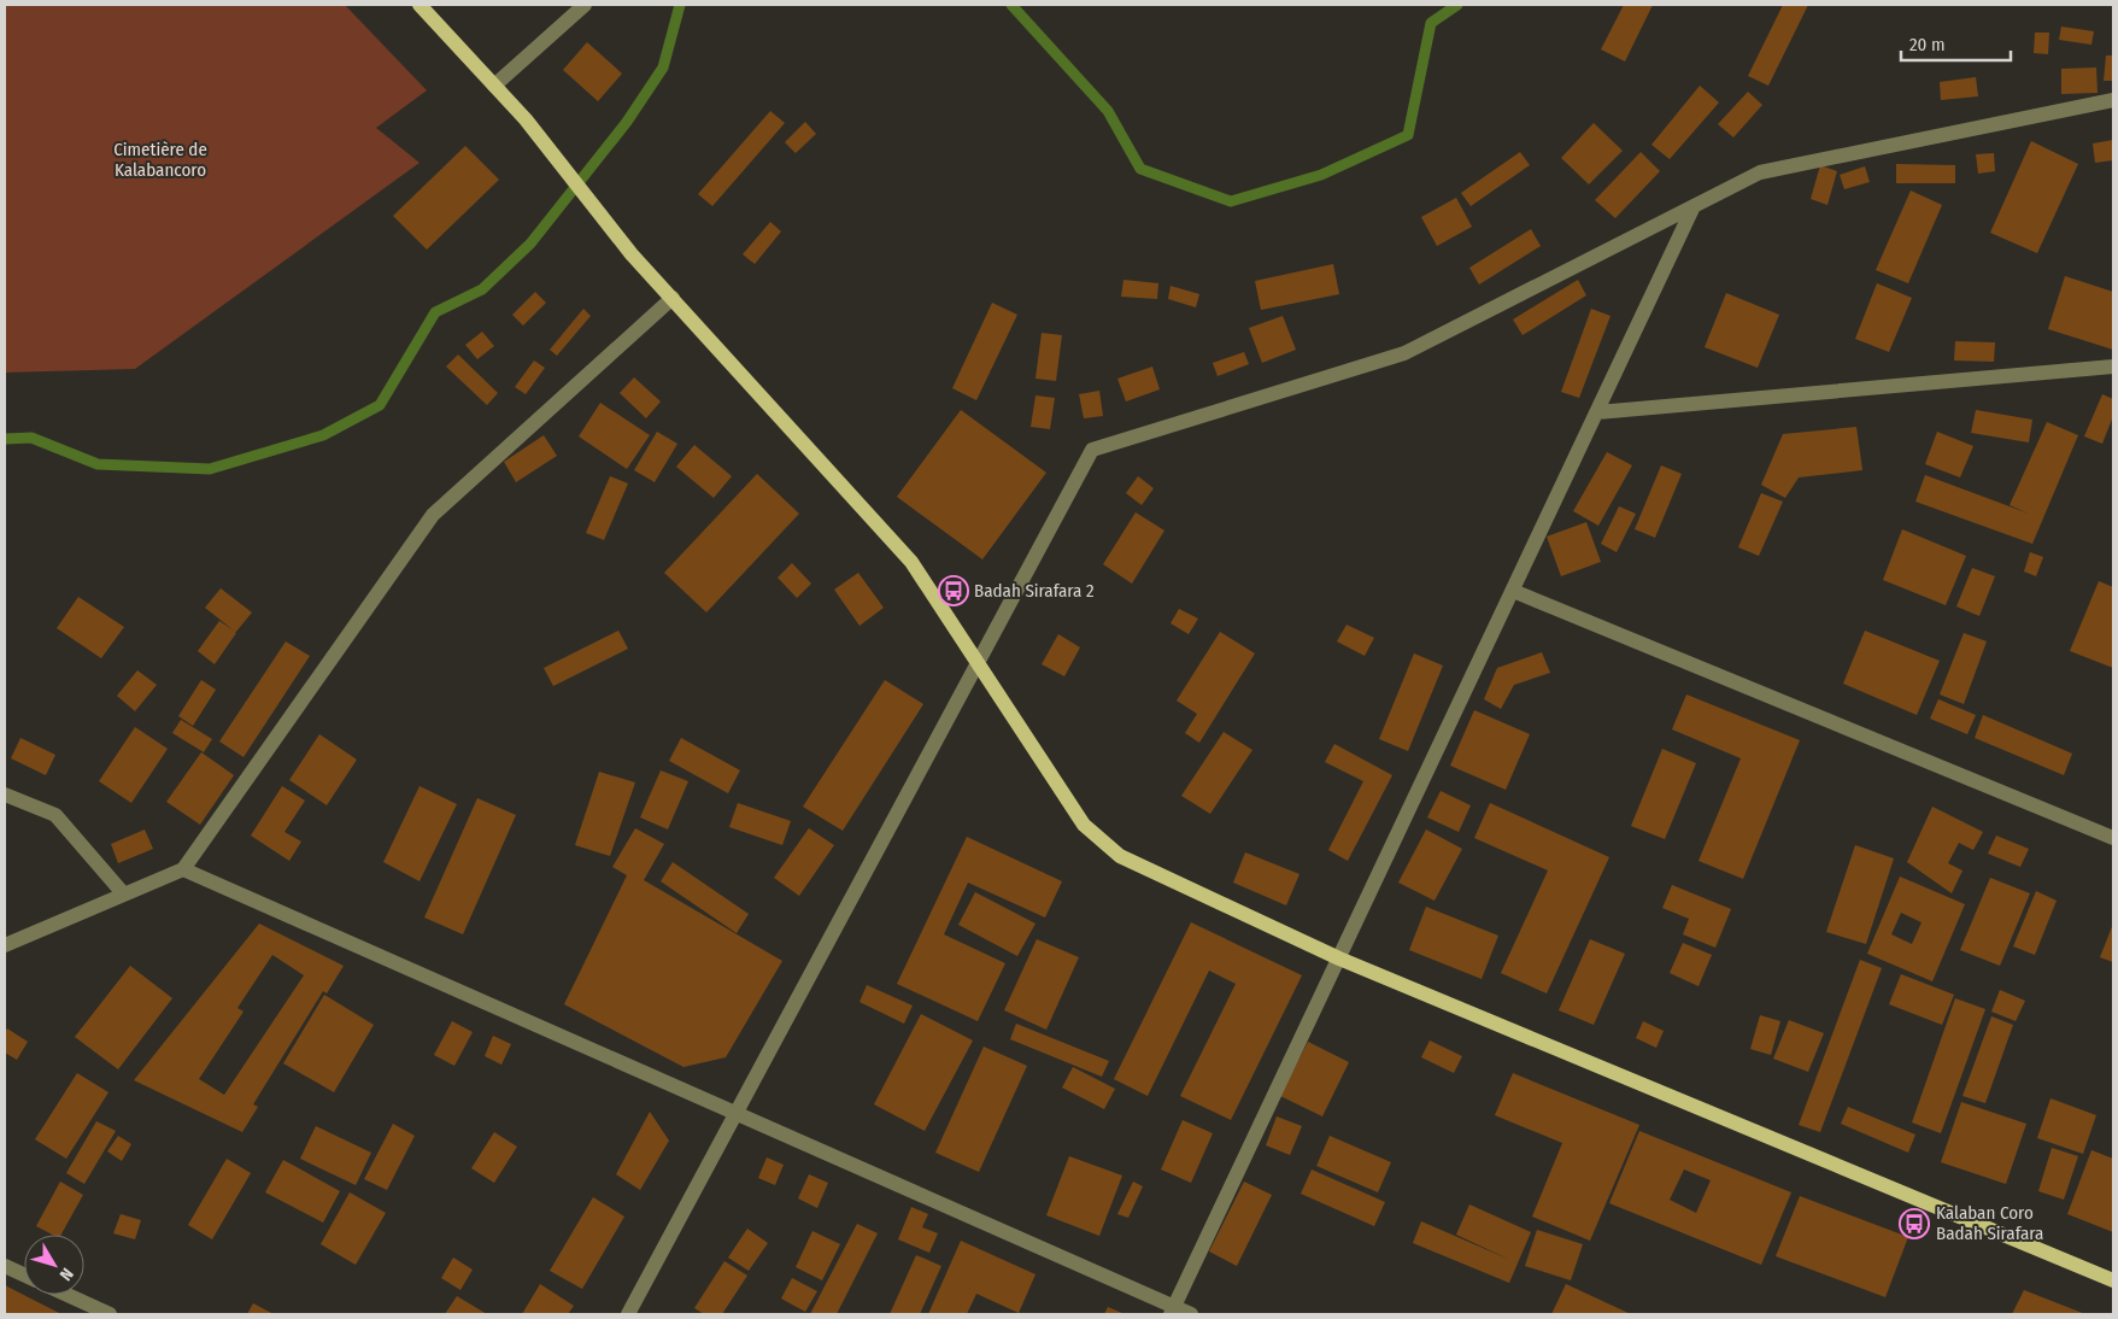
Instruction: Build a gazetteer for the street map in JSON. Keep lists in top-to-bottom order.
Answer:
{
  "parks": ["Cimetière de Kalabancoro"],
  "places": {
    "bus stop": ["Badah Sirafara 2", "Kalaban Coro Badah Sirafara"]
  },
  "scale_bar": "20 m",
  "north": "bottom right"
}
